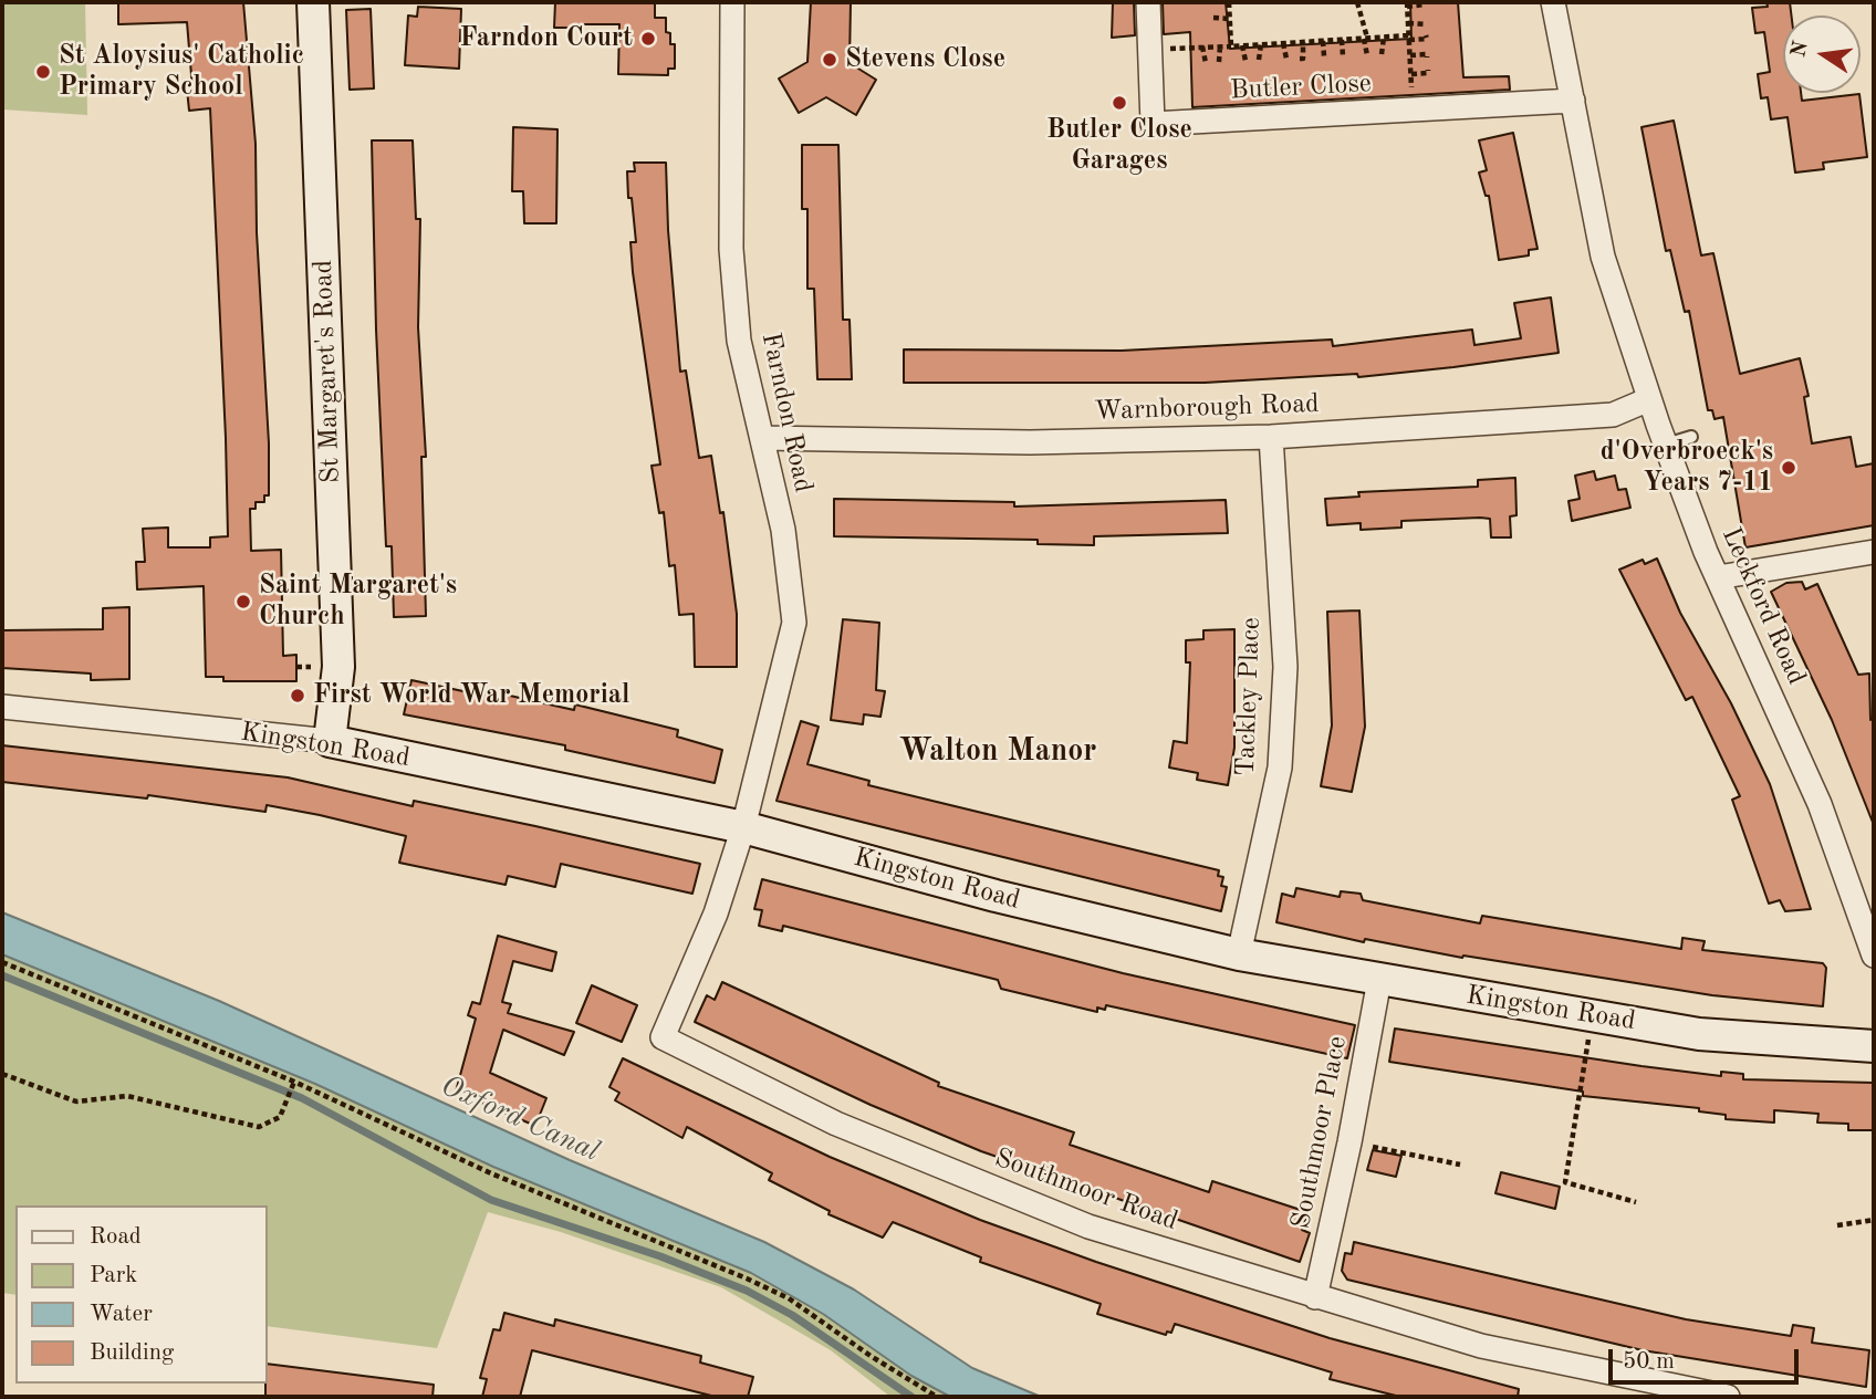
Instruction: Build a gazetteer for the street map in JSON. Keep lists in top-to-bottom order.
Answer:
{
  "streets": {
    "street": [
      "Butler Close",
      "St Margaret's Road",
      "Warnborough Road",
      "Farndon Road",
      "Leckford Road",
      "Tackley Place",
      "Kingston Road",
      "Southmoor Place",
      "Southmoor Road"
    ]
  },
  "crossings": [
    ["Butler Close", "Leckford Road"],
    ["St Margaret's Road", "Kingston Road"],
    ["Warnborough Road", "Farndon Road"],
    ["Warnborough Road", "Leckford Road"],
    ["Warnborough Road", "Tackley Place"],
    ["Farndon Road", "Kingston Road"],
    ["Farndon Road", "Southmoor Road"],
    ["Tackley Place", "Kingston Road"],
    ["Kingston Road", "Southmoor Place"],
    ["Kingston Road", "Southmoor Road"],
    ["Southmoor Place", "Southmoor Road"]
  ],
  "districts": ["Walton Manor"],
  "water": ["Oxford Canal"],
  "places": [
    "Farndon Court",
    "Stevens Close",
    "St Aloysius' Catholic Primary School",
    "Butler Close Garages",
    "d'Overbroeck's Years 7-11",
    "Saint Margaret's Church",
    "First World War Memorial"
  ],
  "legend": [
    "Road",
    "Park",
    "Water",
    "Building"
  ],
  "scale_bar": "50 m",
  "north": "left"
}
